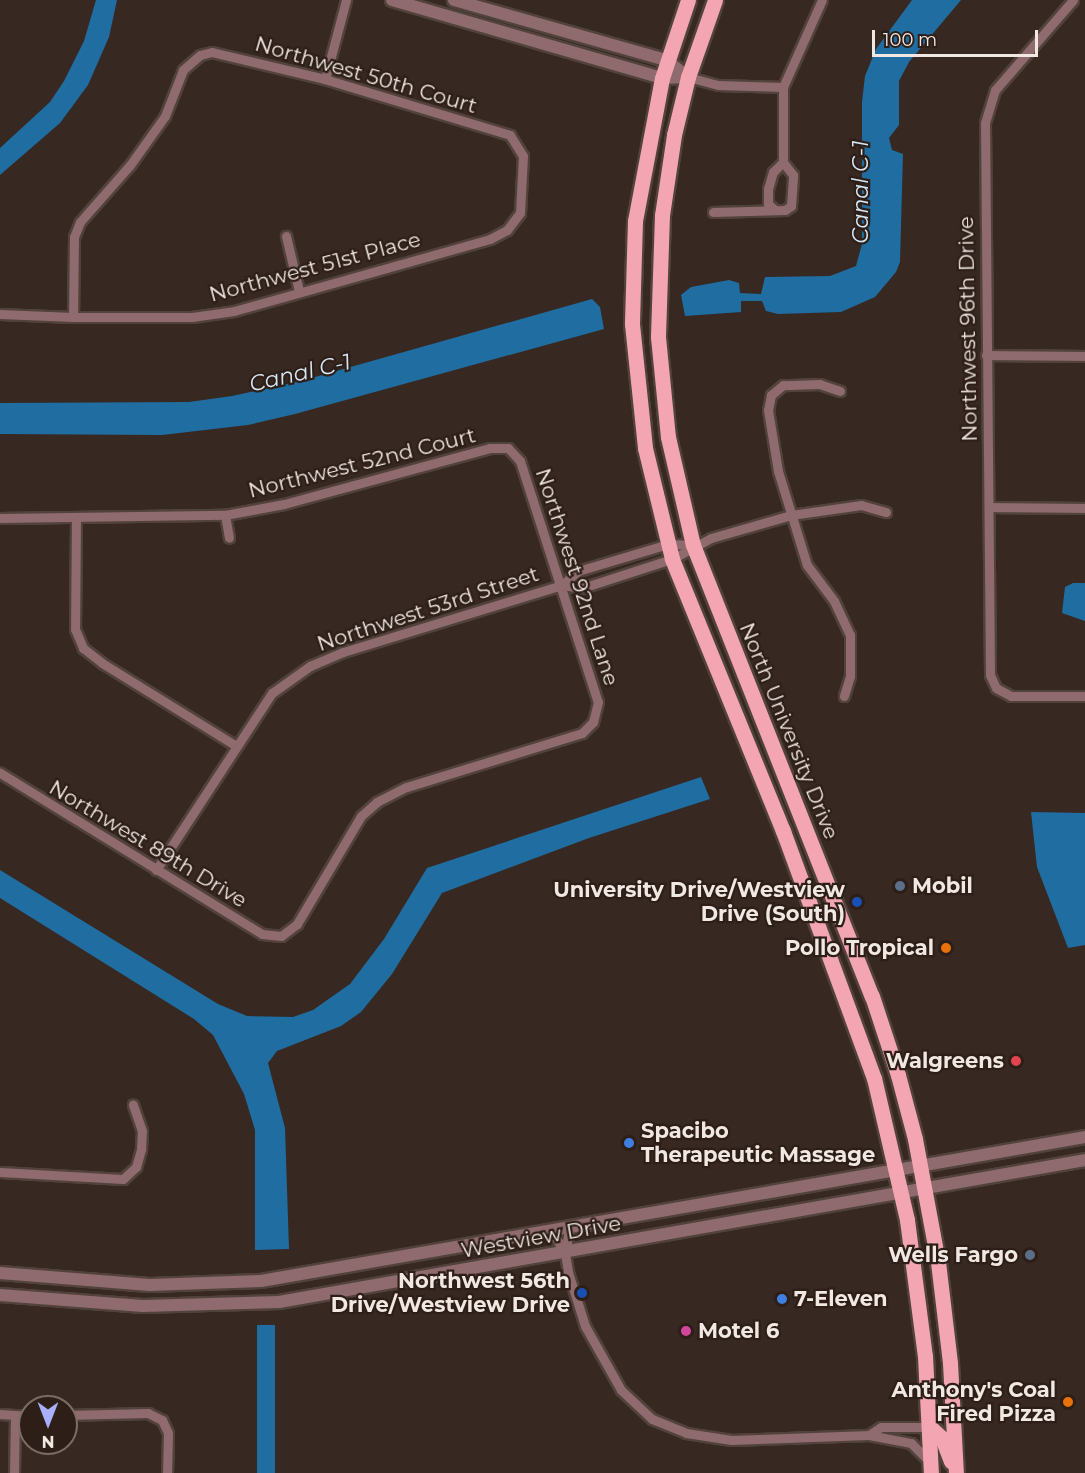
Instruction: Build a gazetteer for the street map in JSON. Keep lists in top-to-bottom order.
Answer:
{
  "streets": {
    "main road": ["North University Drive"],
    "street": [
      "Northwest 50th Court",
      "Northwest 51st Place",
      "Northwest 96th Drive",
      "Northwest 52nd Court",
      "Northwest 92nd Lane",
      "Northwest 53rd Street",
      "Northwest 89th Drive",
      "Westview Drive"
    ]
  },
  "crossings": [
    ["Northwest 50th Court", "Northwest 51st Place"],
    ["Northwest 52nd Court", "Northwest 92nd Lane"],
    ["Northwest 92nd Lane", "Northwest 53rd Street"],
    ["Northwest 92nd Lane", "Northwest 89th Drive"],
    ["Northwest 53rd Street", "North University Drive"],
    ["Northwest 53rd Street", "Northwest 89th Drive"],
    ["North University Drive", "Westview Drive"]
  ],
  "water": ["Canal C-1"],
  "places": [
    "Mobil",
    "University Drive/Westview Drive (South)",
    "Pollo Tropical",
    "Walgreens",
    "Spacibo Therapeutic Massage",
    "Wells Fargo",
    "Northwest 56th Drive/Westview Drive",
    "7-Eleven",
    "Motel 6",
    "Anthony's Coal Fired Pizza"
  ],
  "scale_bar": "100 m",
  "north": "bottom"
}
